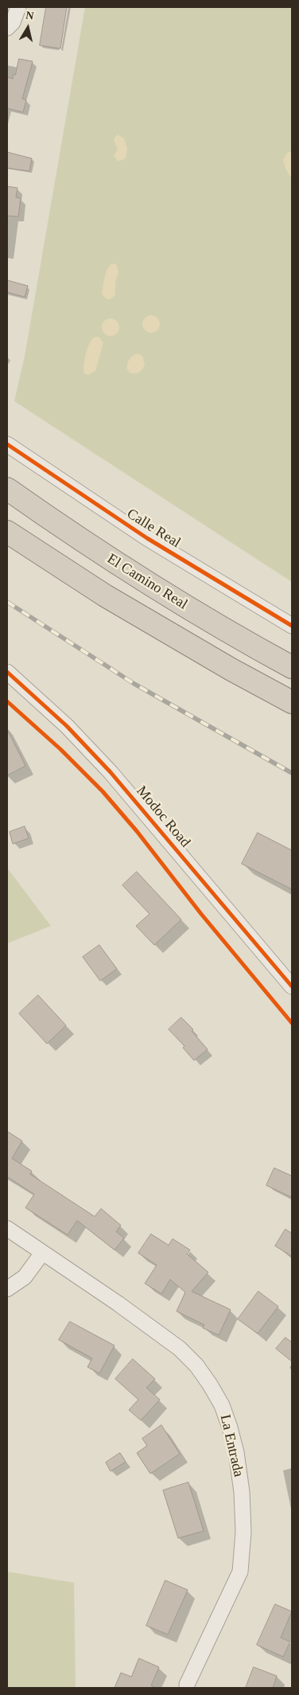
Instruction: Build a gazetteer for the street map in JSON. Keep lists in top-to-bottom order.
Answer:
{
  "streets": {
    "highway": ["El Camino Real"],
    "street": ["Calle Real", "Modoc Road", "La Entrada"]
  },
  "north": "top"
}
